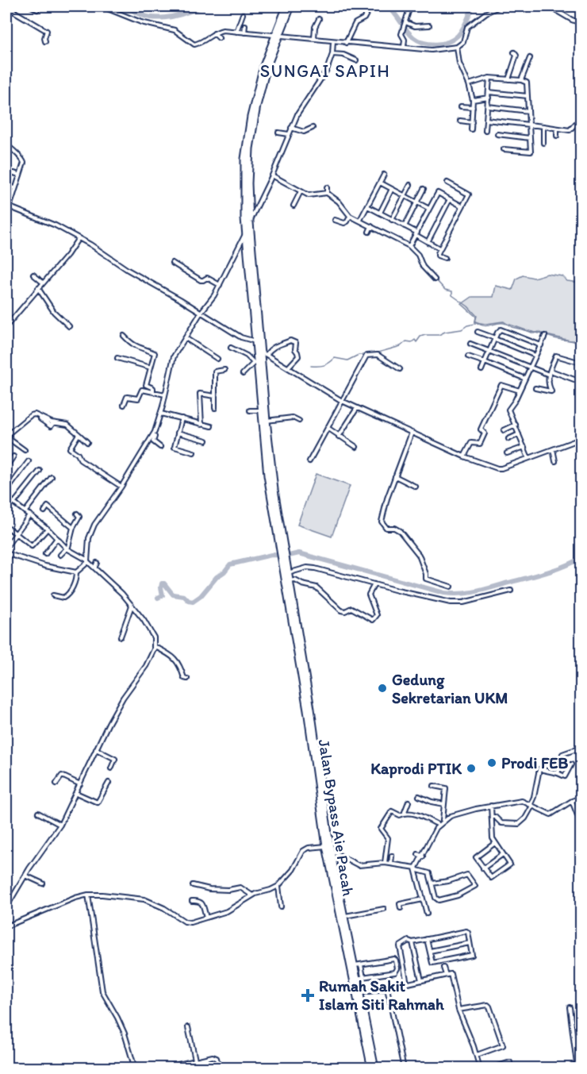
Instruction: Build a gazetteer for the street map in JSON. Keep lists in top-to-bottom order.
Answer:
{
  "streets": {
    "highway": ["Jalan Bypass Aie Pacah"]
  },
  "districts": ["SUNGAI SAPIH"],
  "places": {
    "other": ["Gedung Sekretarian UKM", "Prodi FEB", "Kaprodi PTIK"],
    "health": ["Rumah Sakit Islam Siti Rahmah"]
  }
}
